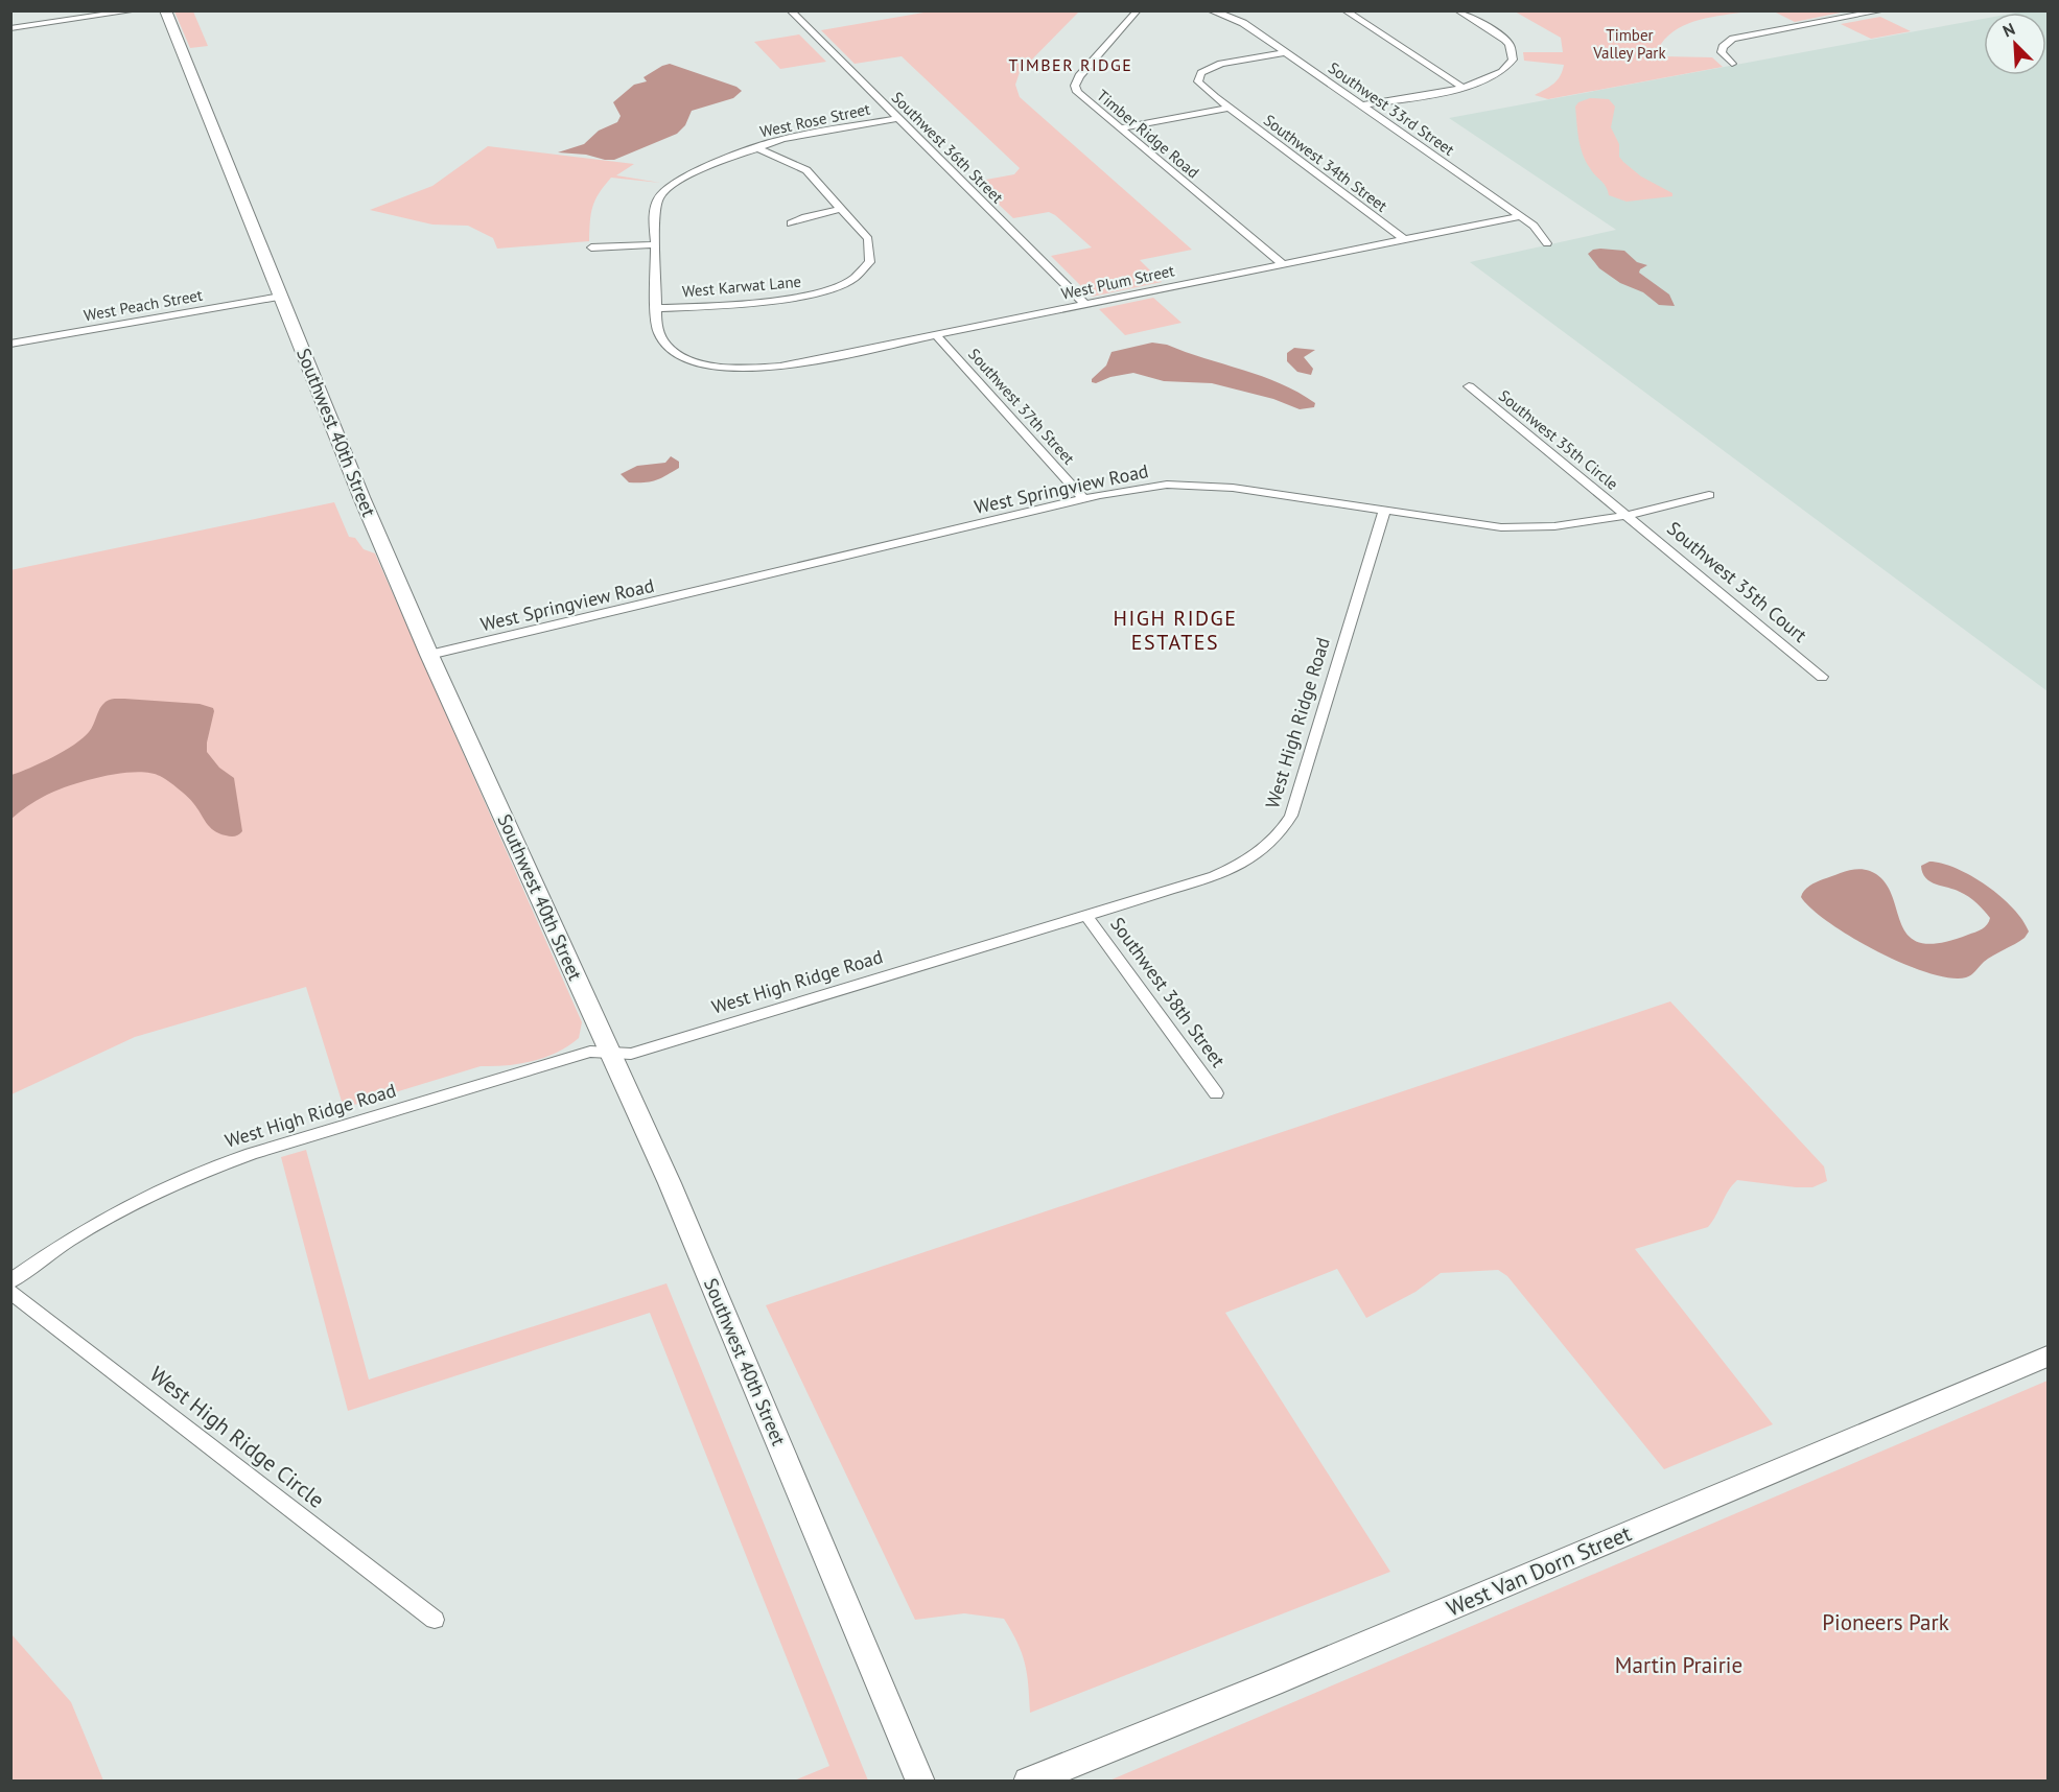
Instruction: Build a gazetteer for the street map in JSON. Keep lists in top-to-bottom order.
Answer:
{
  "streets": {
    "main road": ["Southwest 40th Street", "West Van Dorn Street"],
    "street": [
      "Southwest 33rd Street",
      "West Rose Street",
      "Timber Ridge Road",
      "Southwest 36th Street",
      "Southwest 34th Street",
      "West Plum Street",
      "West Karwat Lane",
      "West Peach Street",
      "Southwest 37th Street",
      "Southwest 35th Circle",
      "West Springview Road",
      "Southwest 35th Court",
      "West High Ridge Road",
      "Southwest 38th Street",
      "West High Ridge Circle"
    ]
  },
  "crossings": [
    ["Southwest 33rd Street", "West Plum Street"],
    ["West Rose Street", "Southwest 36th Street"],
    ["Timber Ridge Road", "West Plum Street"],
    ["Southwest 36th Street", "West Plum Street"],
    ["Southwest 34th Street", "West Plum Street"],
    ["West Plum Street", "West Karwat Lane"],
    ["West Plum Street", "Southwest 37th Street"],
    ["West Peach Street", "Southwest 40th Street"],
    ["Southwest 37th Street", "West Springview Road"],
    ["Southwest 40th Street", "West Springview Road"],
    ["Southwest 40th Street", "West High Ridge Road"],
    ["Southwest 35th Circle", "West Springview Road"],
    ["Southwest 35th Circle", "Southwest 35th Court"],
    ["West Springview Road", "Southwest 35th Court"],
    ["West Springview Road", "West High Ridge Road"],
    ["West High Ridge Road", "Southwest 38th Street"]
  ],
  "districts": ["TIMBER RIDGE", "HIGH RIDGE ESTATES"],
  "parks": ["Timber Valley Park", "Pioneers Park", "Martin Prairie"],
  "north": "top left"
}
